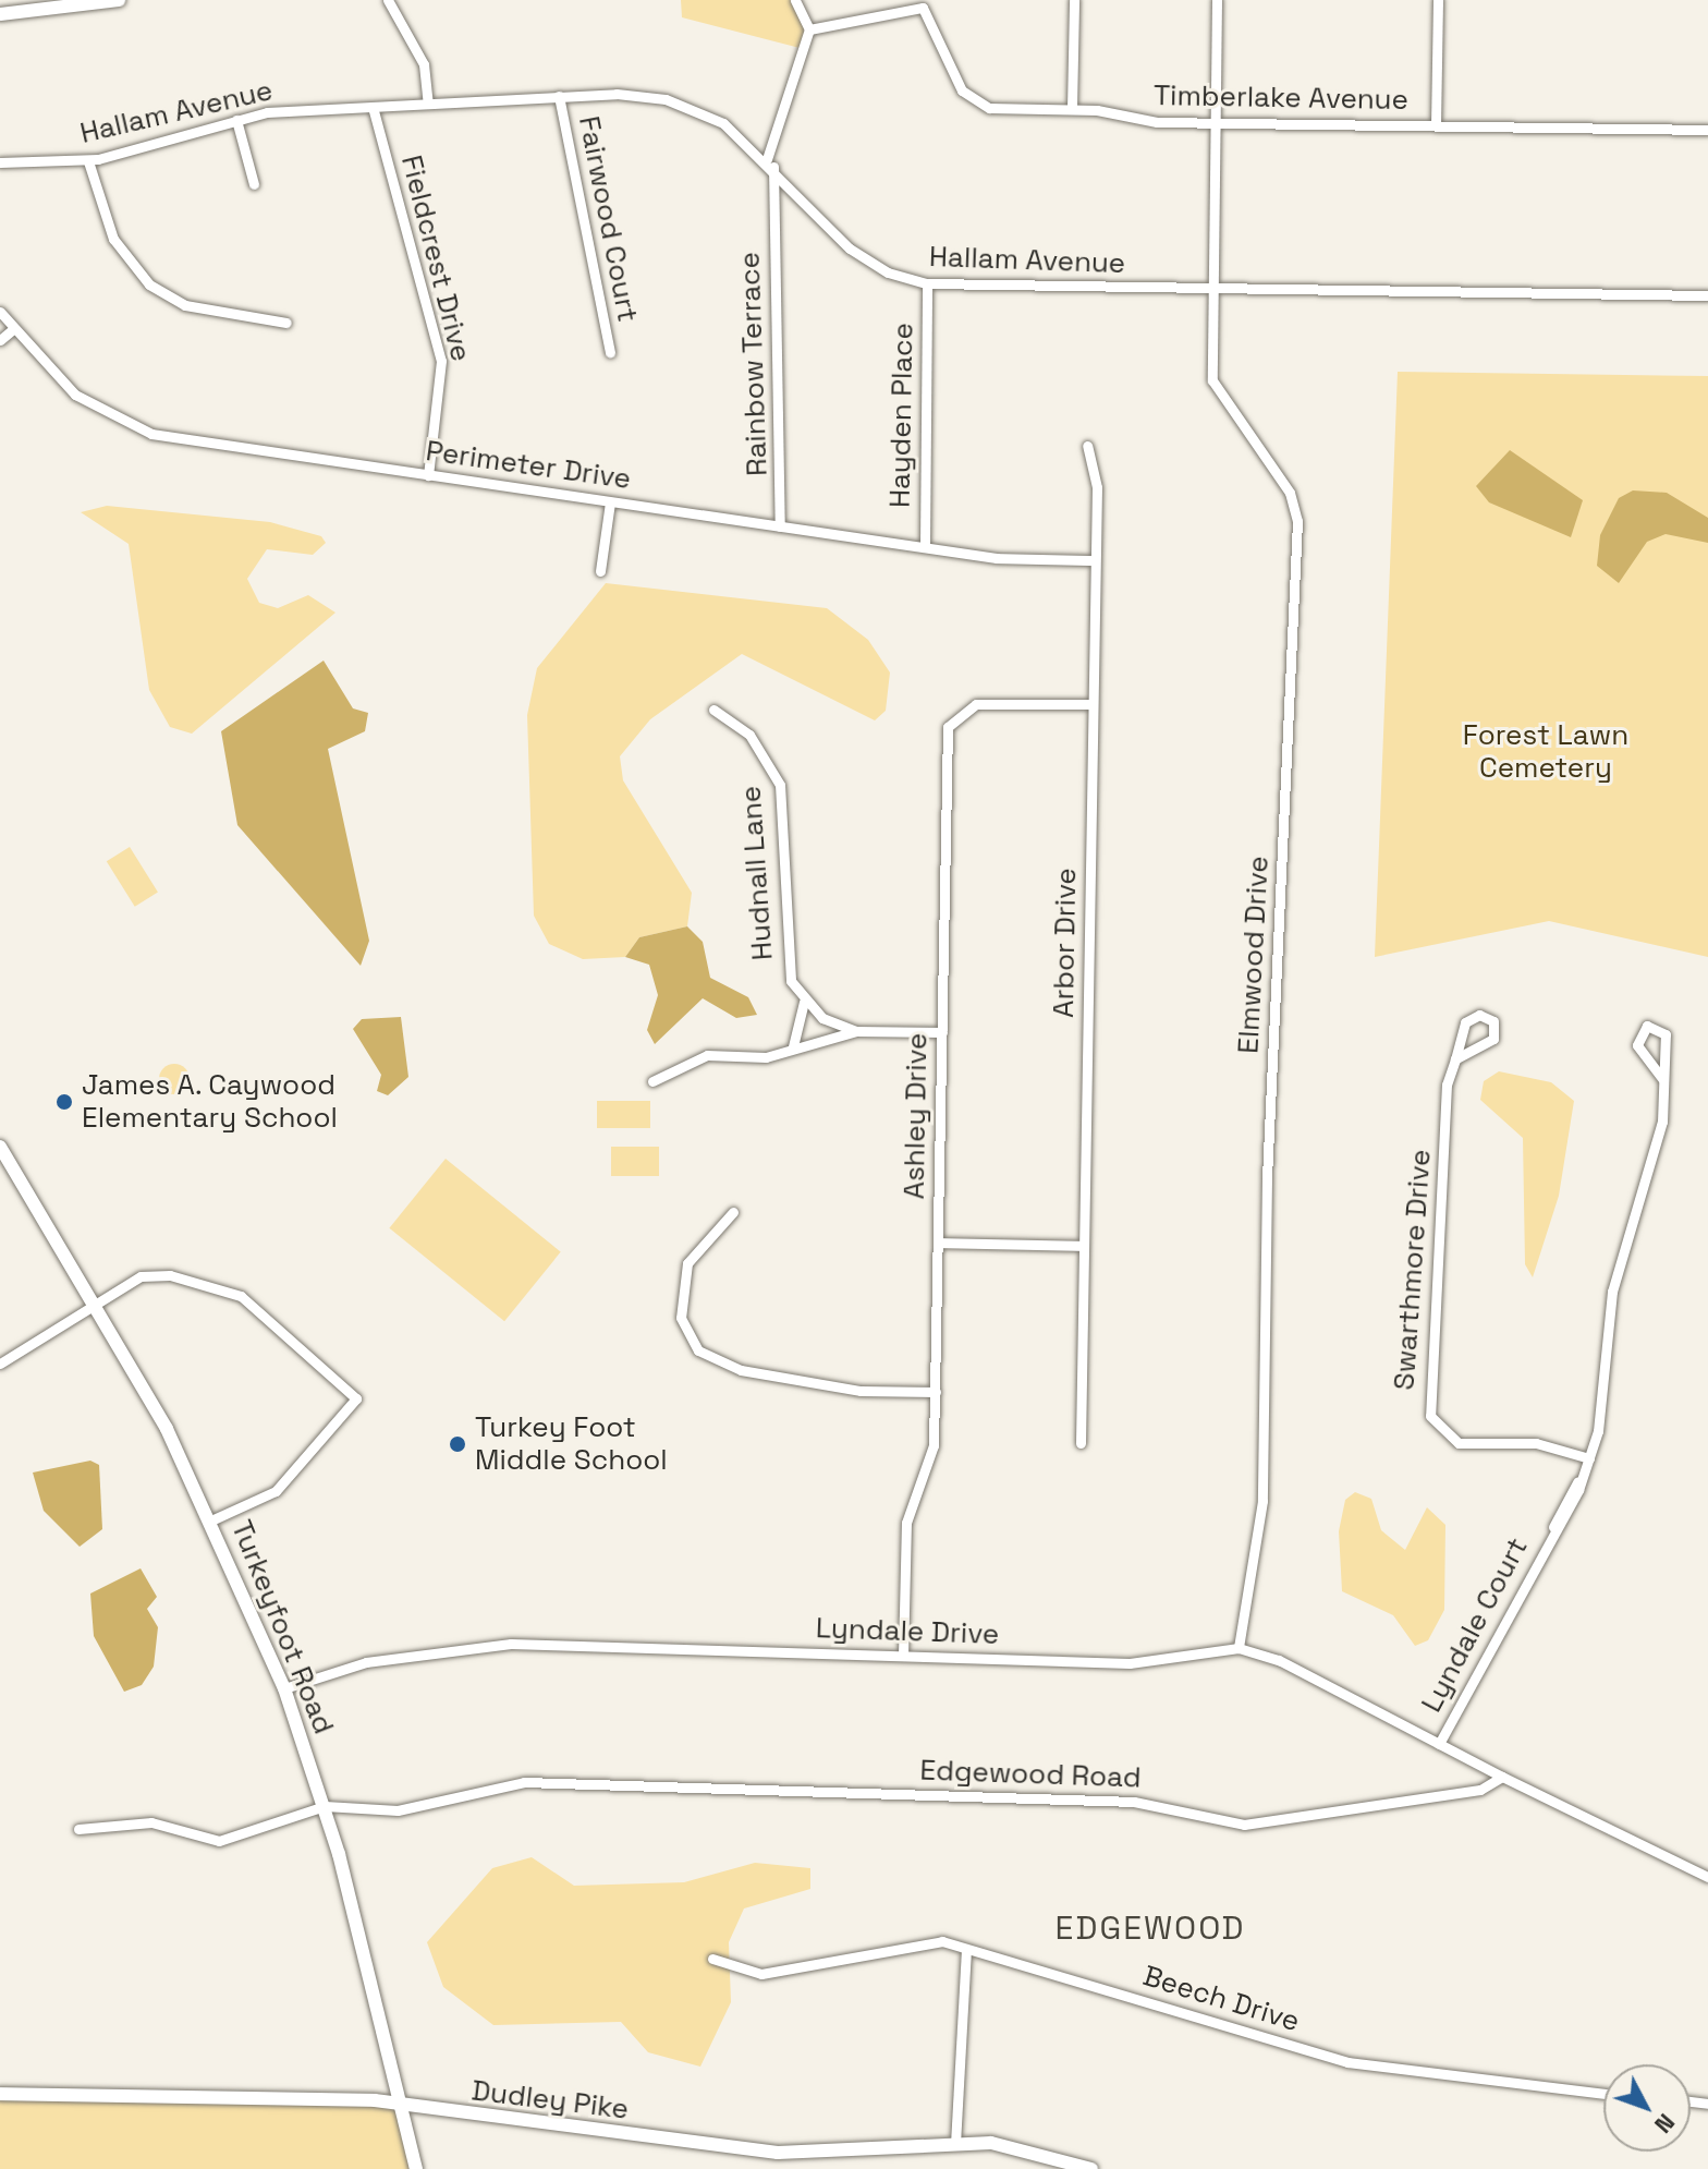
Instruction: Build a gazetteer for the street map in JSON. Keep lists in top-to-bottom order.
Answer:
{
  "streets": {
    "main road": ["Turkeyfoot Road", "Dudley Pike"],
    "street": [
      "Timberlake Avenue",
      "Hallam Avenue",
      "Fairwood Court",
      "Fieldcrest Drive",
      "Rainbow Terrace",
      "Hayden Place",
      "Perimeter Drive",
      "Hudnall Lane",
      "Arbor Drive",
      "Elmwood Drive",
      "Ashley Drive",
      "Swarthmore Drive",
      "Lyndale Court",
      "Lyndale Drive",
      "Edgewood Road",
      "Beech Drive"
    ]
  },
  "crossings": [
    ["Timberlake Avenue", "Rainbow Terrace"],
    ["Timberlake Avenue", "Elmwood Drive"],
    ["Hallam Avenue", "Fairwood Court"],
    ["Hallam Avenue", "Fieldcrest Drive"],
    ["Hallam Avenue", "Rainbow Terrace"],
    ["Hallam Avenue", "Hayden Place"],
    ["Hallam Avenue", "Elmwood Drive"],
    ["Fieldcrest Drive", "Perimeter Drive"],
    ["Rainbow Terrace", "Perimeter Drive"],
    ["Hayden Place", "Perimeter Drive"],
    ["Perimeter Drive", "Arbor Drive"],
    ["Arbor Drive", "Ashley Drive"],
    ["Elmwood Drive", "Lyndale Drive"],
    ["Ashley Drive", "Lyndale Drive"],
    ["Swarthmore Drive", "Lyndale Court"],
    ["Lyndale Court", "Lyndale Drive"],
    ["Turkeyfoot Road", "Lyndale Drive"],
    ["Turkeyfoot Road", "Edgewood Road"],
    ["Turkeyfoot Road", "Dudley Pike"],
    ["Lyndale Drive", "Edgewood Road"]
  ],
  "districts": ["EDGEWOOD"],
  "parks": ["Forest Lawn Cemetery"],
  "places": ["James A. Caywood Elementary School", "Turkey Foot Middle School"],
  "north": "bottom right"
}
